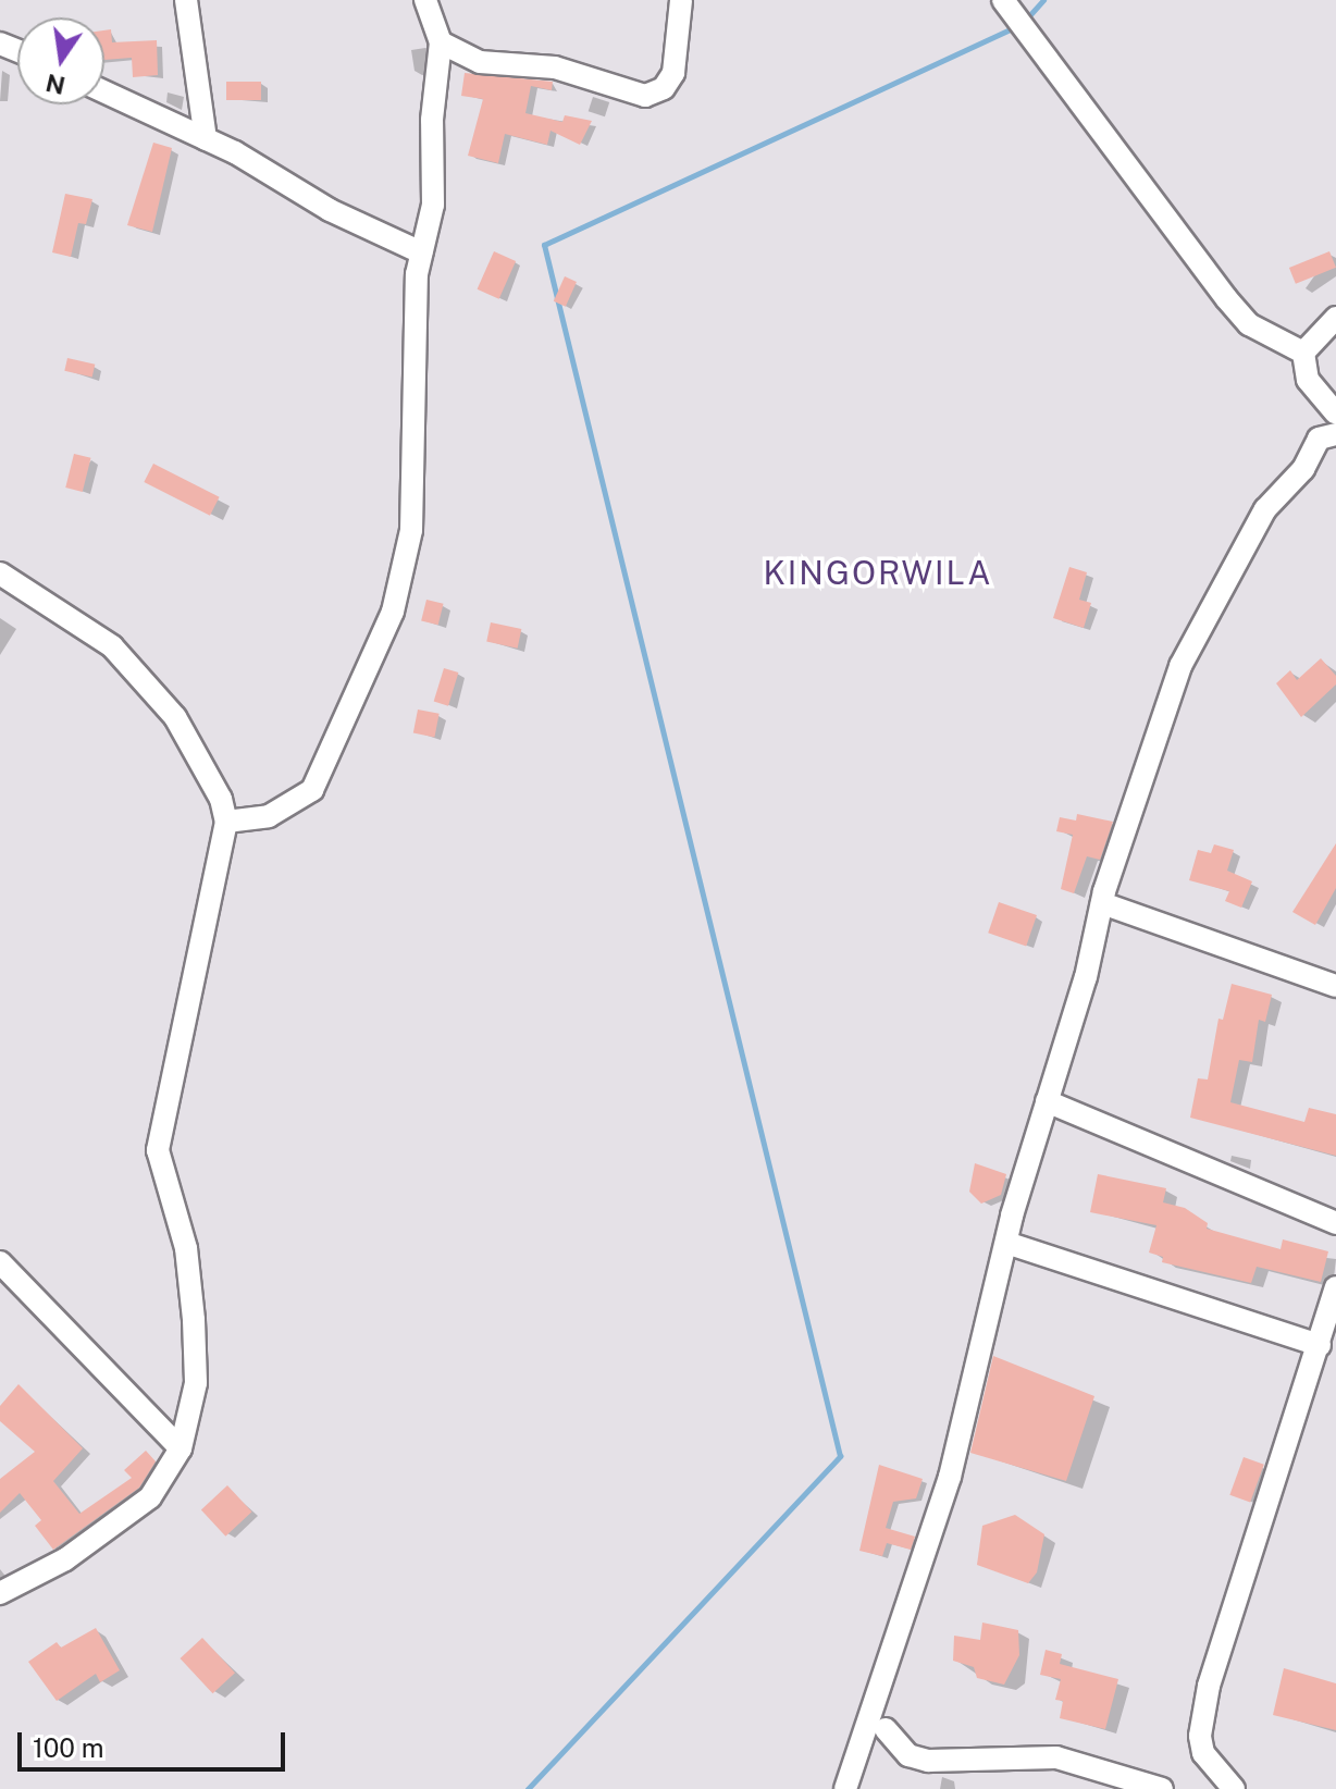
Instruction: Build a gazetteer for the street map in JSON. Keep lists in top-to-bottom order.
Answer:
{
  "districts": ["KINGORWILA"],
  "scale_bar": "100 m",
  "north": "bottom"
}
